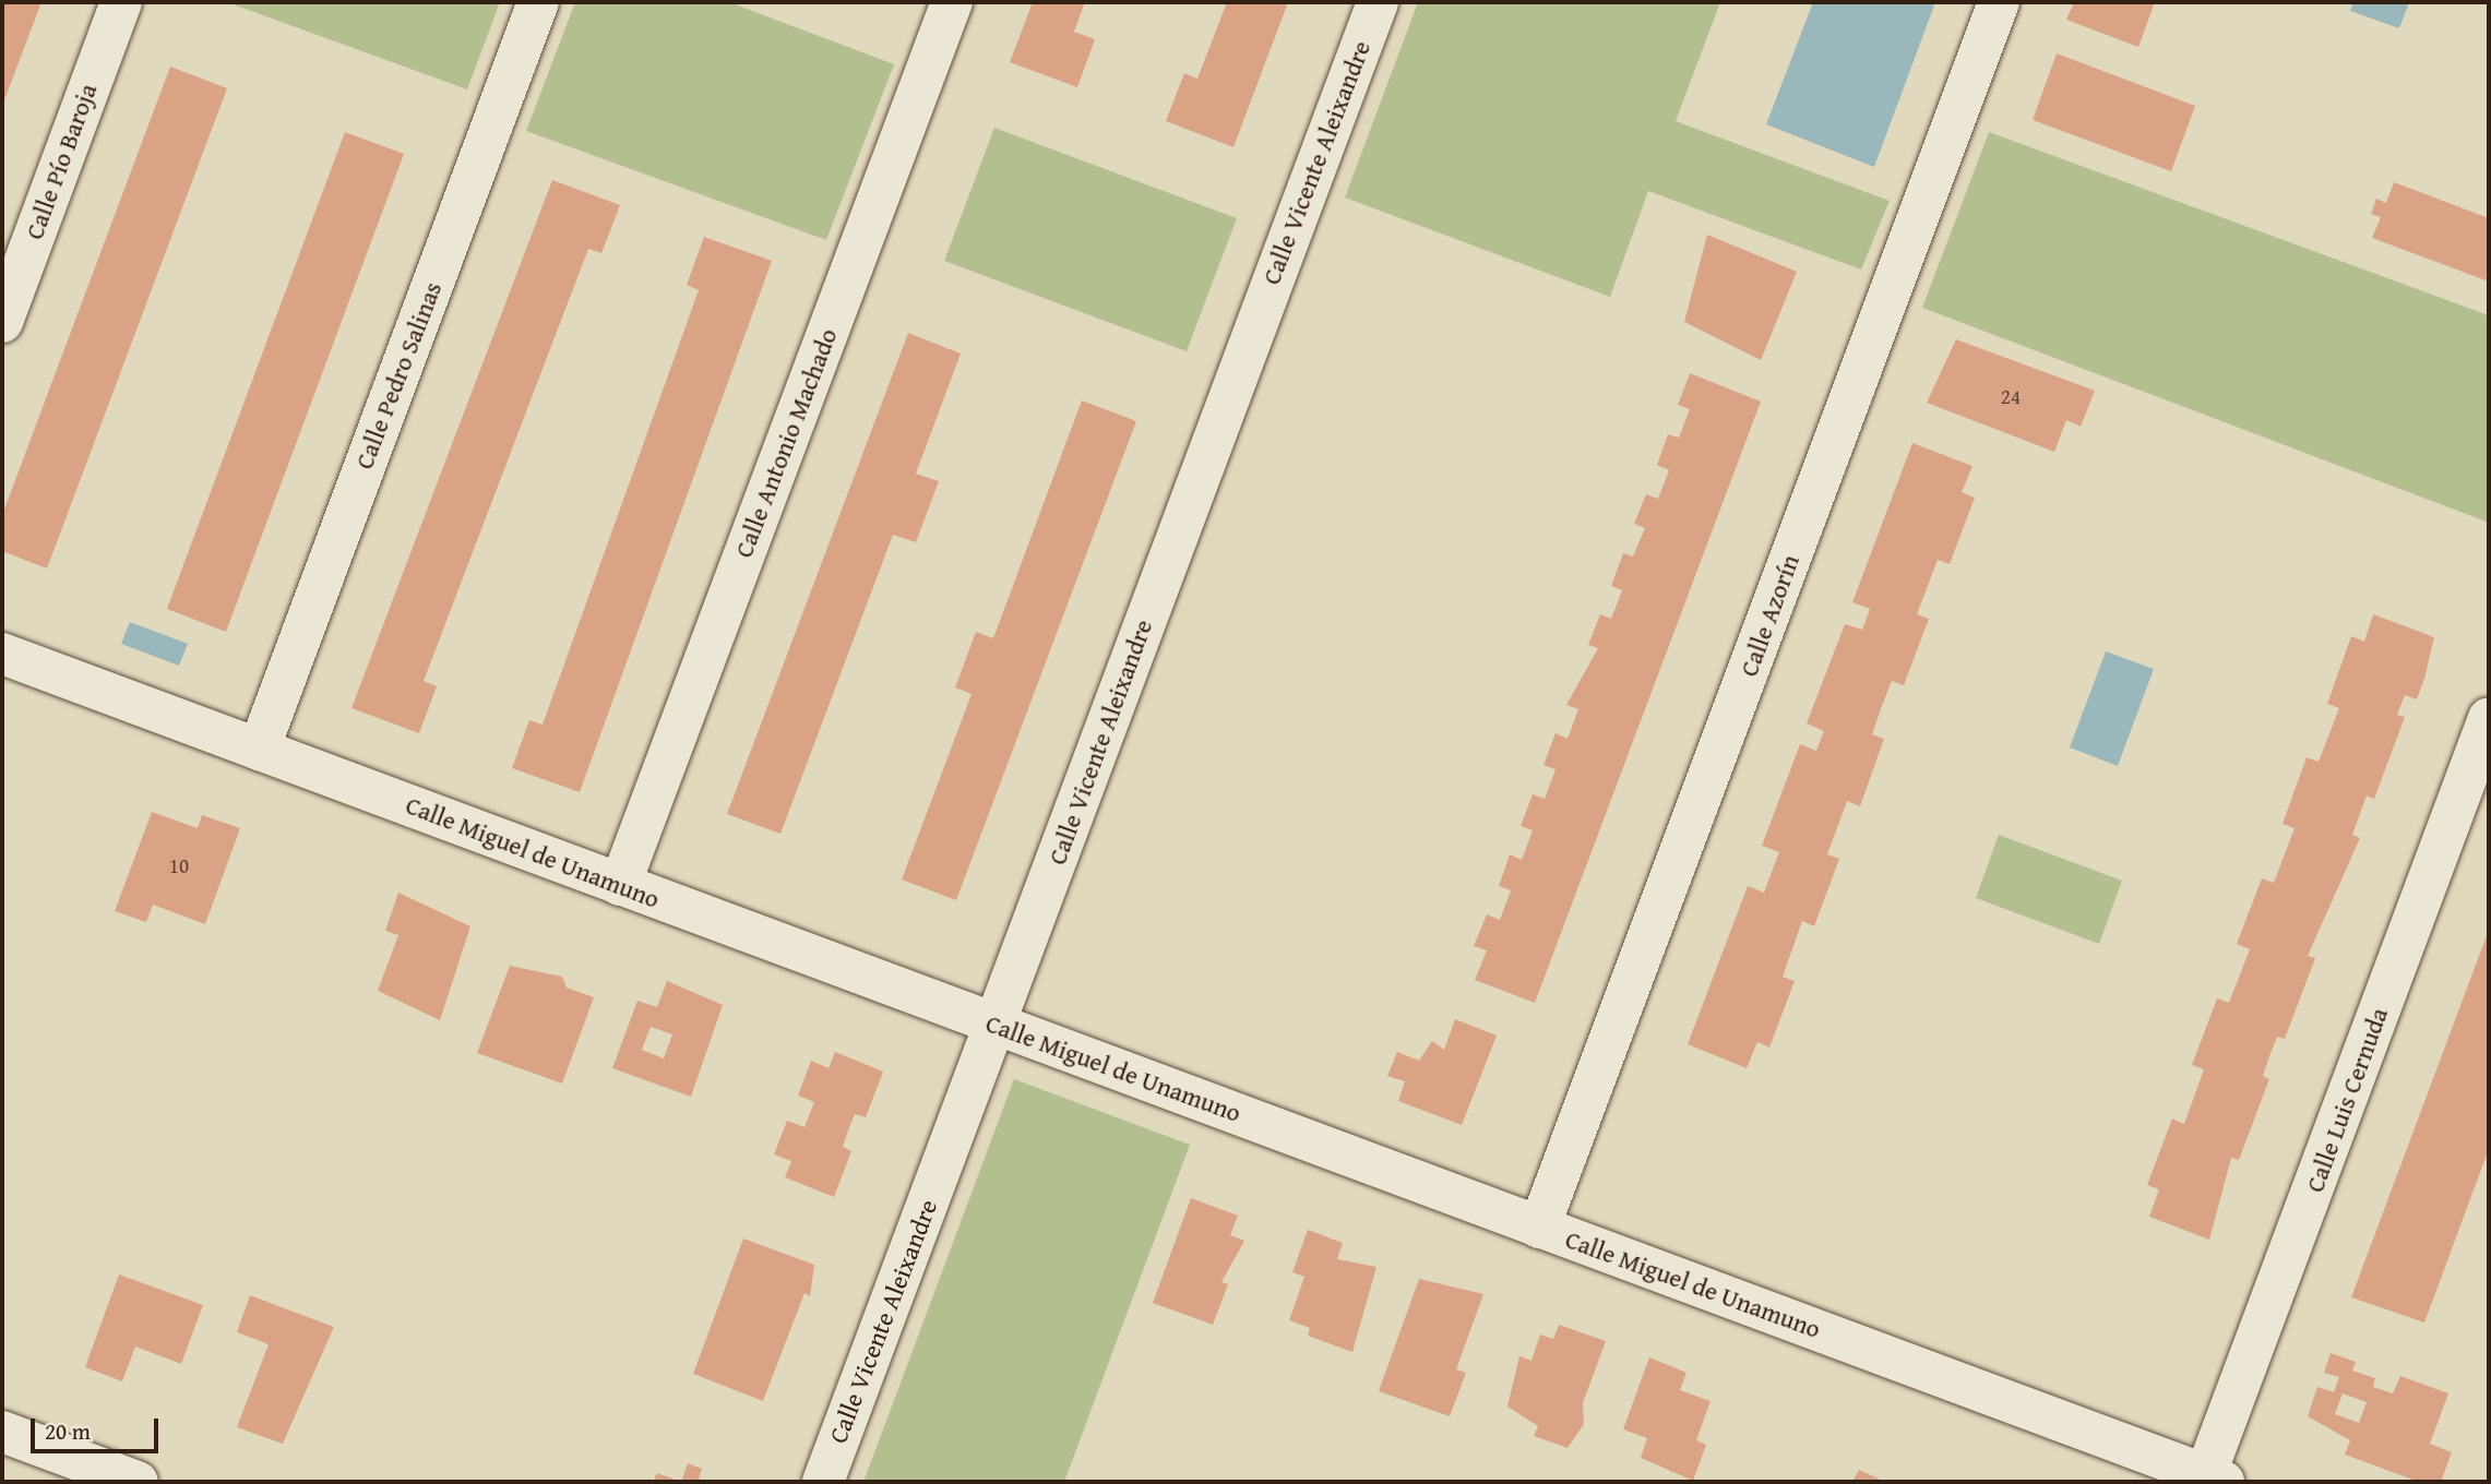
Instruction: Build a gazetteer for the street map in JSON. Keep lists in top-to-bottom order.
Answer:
{
  "streets": {
    "street": [
      "Calle Pío Baroja",
      "Calle Vicente Aleixandre",
      "Calle Pedro Salinas",
      "Calle Antonio Machado",
      "Calle Azorín",
      "Calle Miguel de Unamuno",
      "Calle Luis Cernuda"
    ]
  },
  "crossings": [
    ["Calle Vicente Aleixandre", "Calle Miguel de Unamuno"],
    ["Calle Pedro Salinas", "Calle Miguel de Unamuno"],
    ["Calle Antonio Machado", "Calle Miguel de Unamuno"],
    ["Calle Azorín", "Calle Miguel de Unamuno"],
    ["Calle Miguel de Unamuno", "Calle Luis Cernuda"]
  ],
  "house_numbers": ["24", "10"],
  "scale_bar": "20 m"
}
